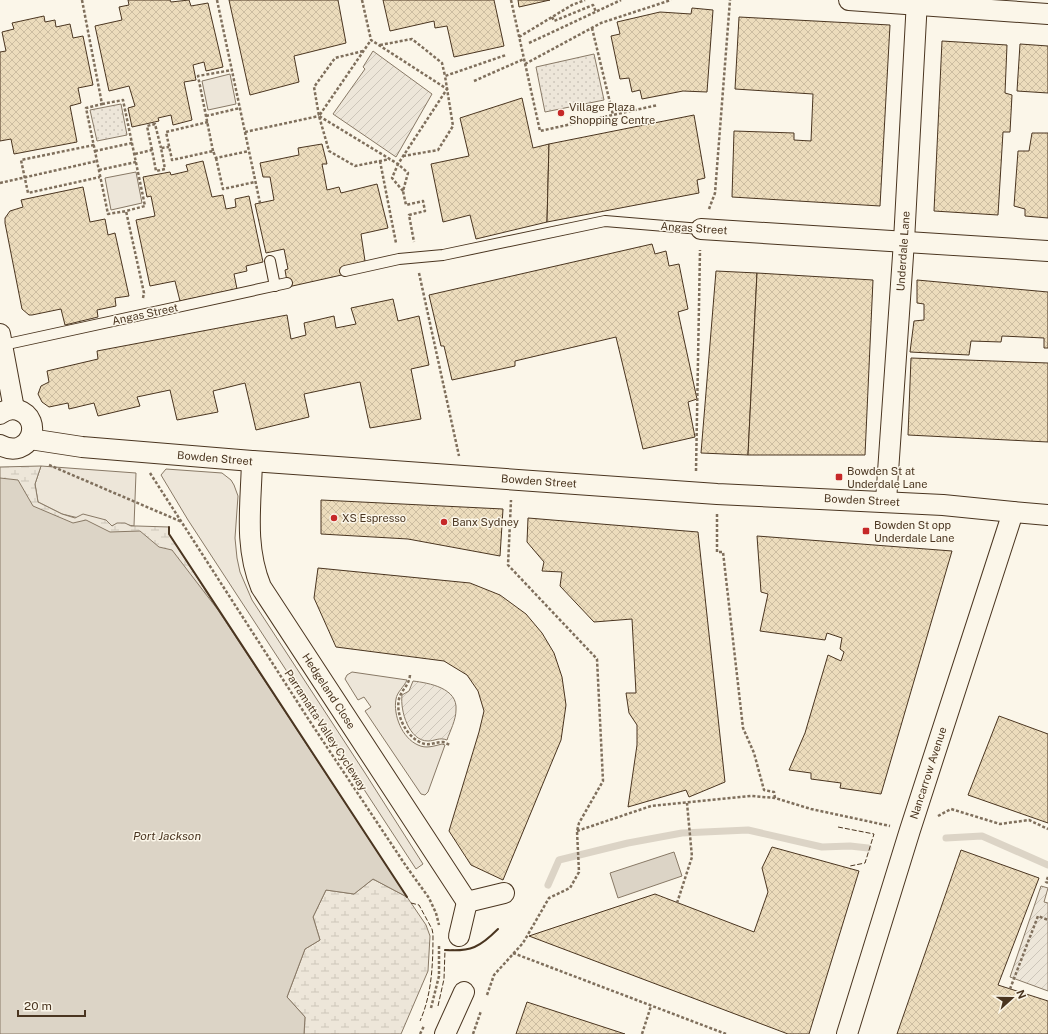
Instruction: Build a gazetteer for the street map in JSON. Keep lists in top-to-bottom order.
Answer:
{
  "streets": {
    "street": [
      "Angas Street",
      "Underdale Lane",
      "Bowden Street",
      "Hedgeland Close",
      "Nancarrow Avenue"
    ],
    "path": ["Parramatta Valley Cycleway"]
  },
  "crossings": [
    ["Angas Street", "Underdale Lane"],
    ["Underdale Lane", "Bowden Street"],
    ["Bowden Street", "Hedgeland Close"],
    ["Bowden Street", "Parramatta Valley Cycleway"],
    ["Bowden Street", "Nancarrow Avenue"]
  ],
  "water": ["Port Jackson"],
  "places": {
    "other": ["Village Plaza Shopping Centre", "XS Espresso", "Banx Sydney"],
    "transit": ["Bowden St at Underdale Lane", "Bowden St opp Underdale Lane"]
  },
  "scale_bar": "20 m",
  "north": "right"
}
